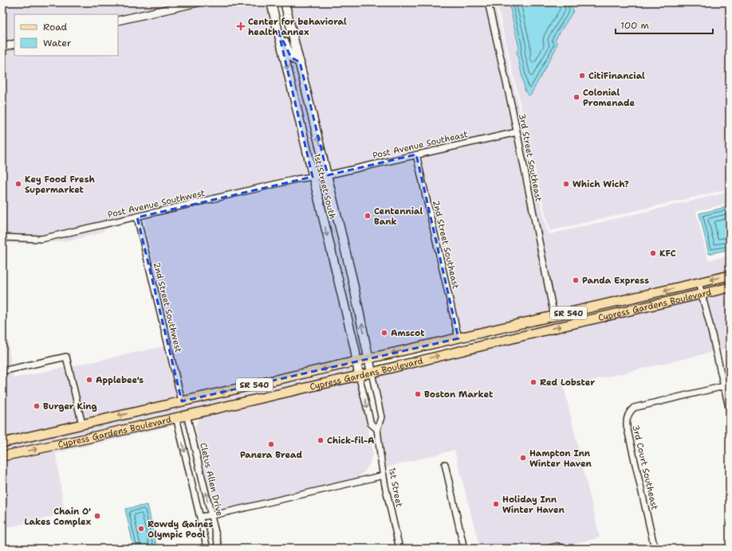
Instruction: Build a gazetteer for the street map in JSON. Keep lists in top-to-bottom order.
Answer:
{
  "streets": {
    "main road": ["1st Street South", "Cypress Gardens Boulevard", "SR 540"],
    "street": [
      "Post Avenue Southeast",
      "3rd Street Southeast",
      "Post Avenue Southwest",
      "2nd Street Southeast",
      "2nd Street Southwest",
      "3rd Court Southeast",
      "Cletus Allen Drive",
      "1st Street"
    ]
  },
  "crossings": [
    ["Post Avenue Southeast", "3rd Street Southeast"],
    ["Post Avenue Southeast", "1st Street South"],
    ["Post Avenue Southeast", "2nd Street Southeast"],
    ["3rd Street Southeast", "Cypress Gardens Boulevard"],
    ["1st Street South", "Post Avenue Southwest"],
    ["1st Street South", "Cypress Gardens Boulevard"],
    ["1st Street South", "1st Street"],
    ["Post Avenue Southwest", "2nd Street Southwest"],
    ["2nd Street Southeast", "Cypress Gardens Boulevard"],
    ["Cypress Gardens Boulevard", "2nd Street Southwest"],
    ["Cypress Gardens Boulevard", "Cletus Allen Drive"],
    ["Cypress Gardens Boulevard", "1st Street"]
  ],
  "places": {
    "health": ["Center for behavioral health annex"],
    "other": [
      "CitiFinancial",
      "Colonial Promenade",
      "Key Food Fresh Supermarket",
      "Which Wich?",
      "Centennial Bank",
      "KFC",
      "Panda Express",
      "Amscot",
      "Applebee's",
      "Red Lobster",
      "Boston Market",
      "Burger King",
      "Chick-fil-A",
      "Panera Bread",
      "Hampton Inn Winter Haven",
      "Holiday Inn Winter Haven",
      "Chain O' Lakes Complex",
      "Rowdy Gaines Olympic Pool"
    ]
  },
  "legend": ["Road", "Water"],
  "scale_bar": "100 m"
}
